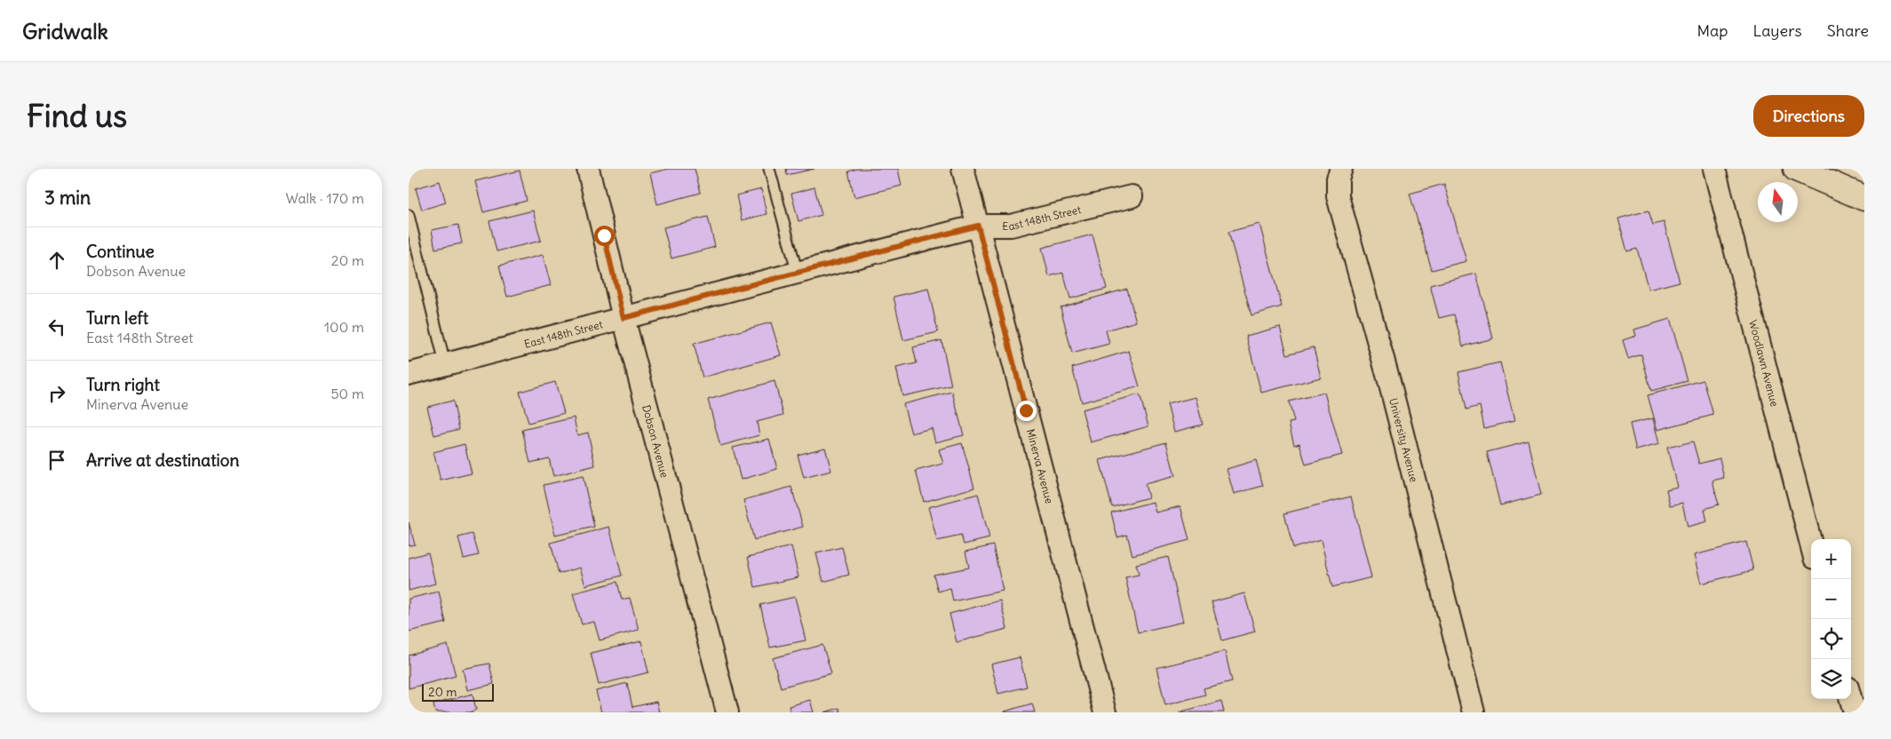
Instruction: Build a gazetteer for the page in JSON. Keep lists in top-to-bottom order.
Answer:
{
  "streets": {
    "street": [
      "East 148th Street",
      "Woodlawn Avenue",
      "University Avenue",
      "Dobson Avenue",
      "Minerva Avenue"
    ]
  },
  "crossings": [
    ["East 148th Street", "Dobson Avenue"],
    ["East 148th Street", "Minerva Avenue"]
  ],
  "scale_bar": "20 m",
  "north": "top",
  "page": {
    "header": "Gridwalk",
    "nav": ["Map", "Layers", "Share"],
    "buttons": "Directions",
    "title": "Find us",
    "heading": ["3 min", "Walk · 170 m"],
    "list": [
      ["Continue", "Dobson Avenue", "20 m"],
      ["Turn left", "East 148th Street", "100 m"],
      ["Turn right", "Minerva Avenue", "50 m"],
      "Arrive at destination"
    ],
    "map_buttons": ["+", "−"],
    "scale": "20 m"
  }
}
